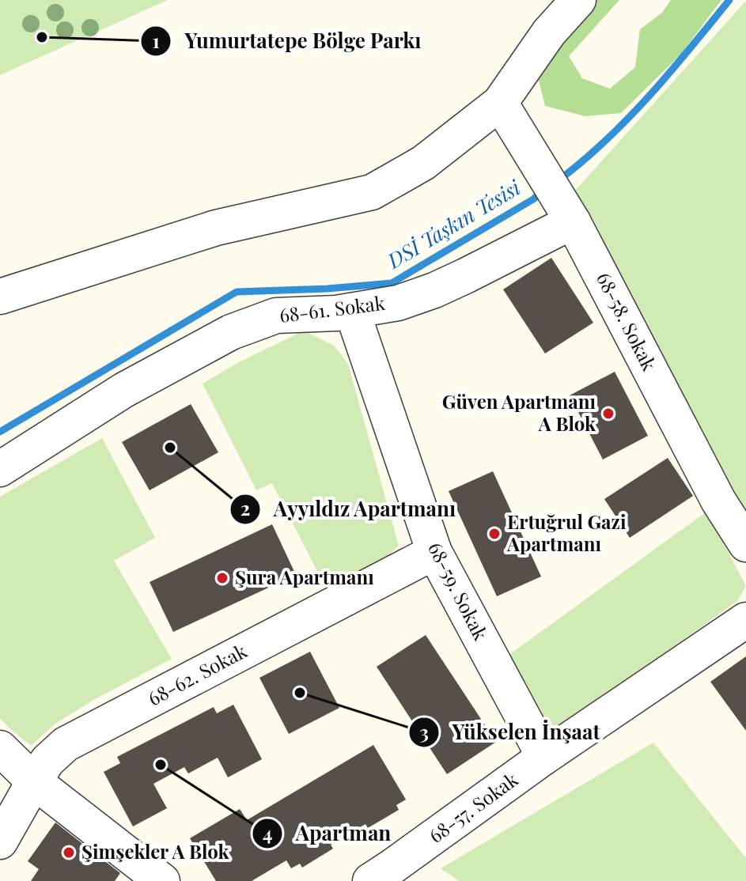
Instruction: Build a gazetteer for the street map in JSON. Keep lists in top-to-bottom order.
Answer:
{
  "streets": {
    "street": [
      "68-61. Sokak",
      "68-58. Sokak",
      "68-59. Sokak",
      "68-62. Sokak",
      "68-57. Sokak"
    ]
  },
  "crossings": [
    ["68-61. Sokak", "68-58. Sokak"],
    ["68-61. Sokak", "68-59. Sokak"],
    ["68-59. Sokak", "68-62. Sokak"],
    ["68-59. Sokak", "68-57. Sokak"]
  ],
  "water": ["DSİ Taşkın Tesisi"],
  "places": [
    "Yumurtatepe Bölge Parkı",
    "Güven Apartmanı A Blok",
    "Ayyıldız Apartmanı",
    "Ertuğrul Gazi Apartmanı",
    "Şura Apartmanı",
    "Yükselen İnşaat",
    "Apartman",
    "Şimşekler A Blok"
  ]
}
